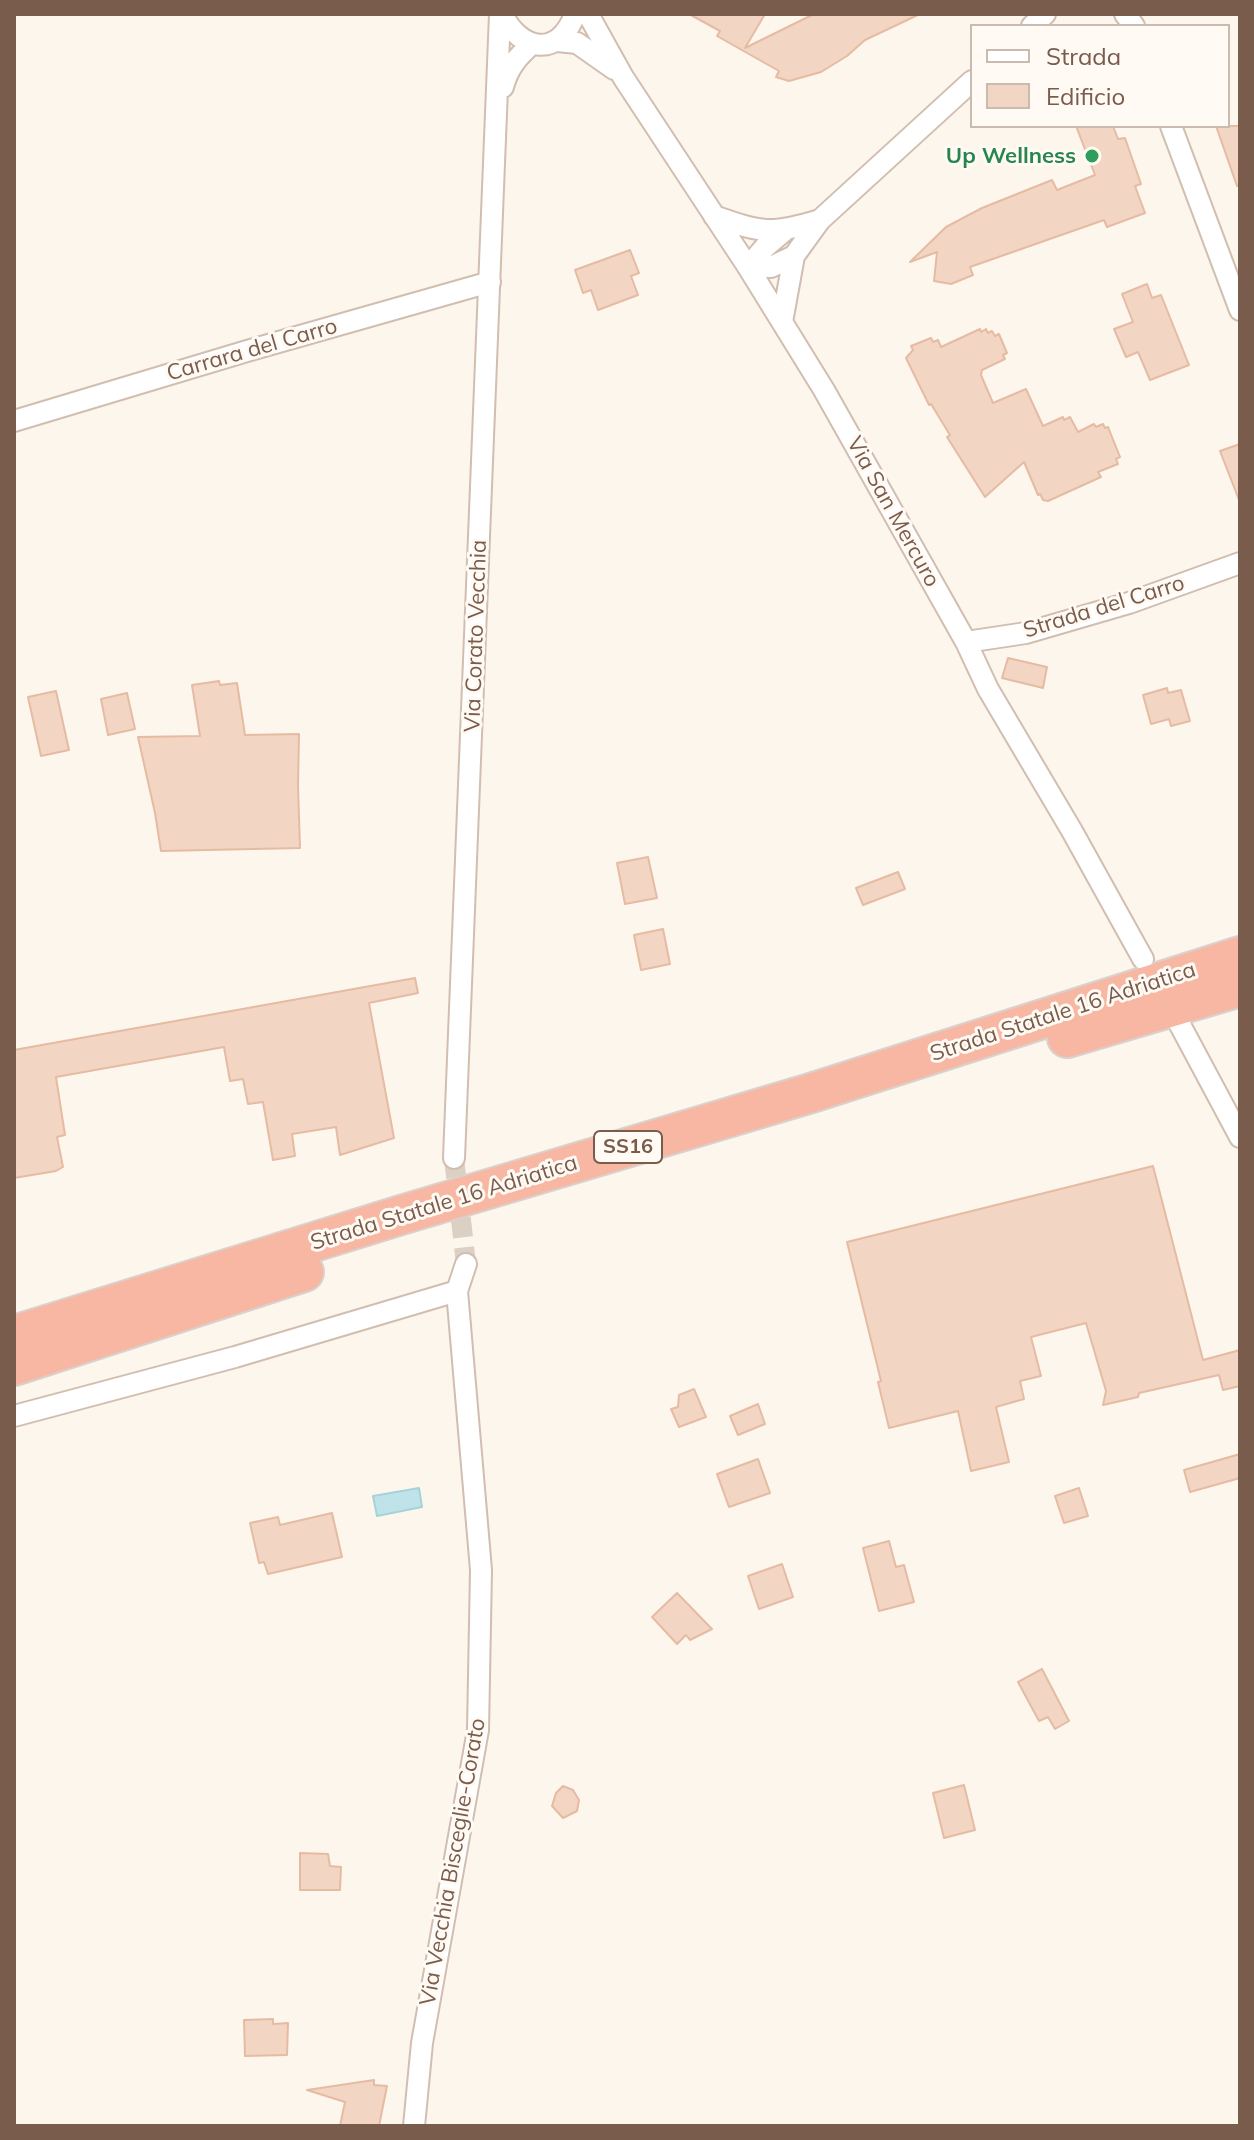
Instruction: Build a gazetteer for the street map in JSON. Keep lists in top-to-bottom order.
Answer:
{
  "streets": {
    "highway": ["Strada Statale 16 Adriatica", "SS16"],
    "street": [
      "Carrara del Carro",
      "Via San Mercuro",
      "Strada del Carro",
      "Via Corato Vecchia",
      "Via Vecchia Bisceglie-Corato"
    ]
  },
  "crossings": [
    ["Carrara del Carro", "Via Corato Vecchia"],
    ["Via San Mercuro", "Strada del Carro"]
  ],
  "places": ["Up Wellness"],
  "legend": ["Strada", "Edificio"]
}
